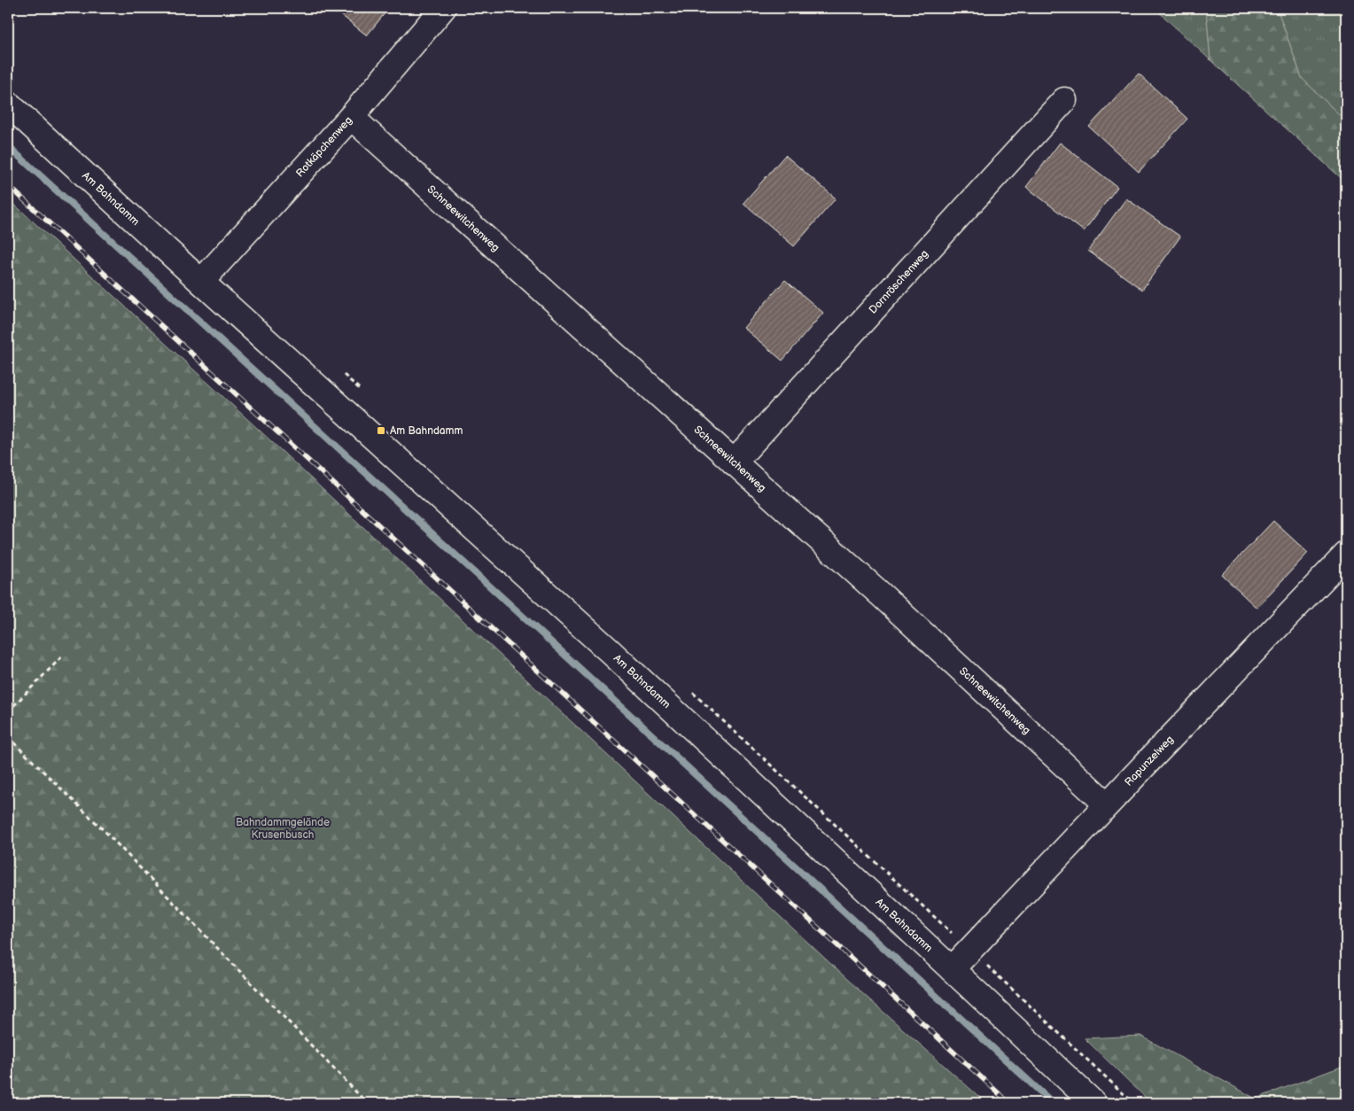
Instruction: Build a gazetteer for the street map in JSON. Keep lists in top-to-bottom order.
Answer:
{
  "streets": {
    "street": [
      "Rotkäpchenweg",
      "Am Bahndamm",
      "Schneewitchenweg",
      "Dornröschenweg",
      "Rapunzelweg"
    ]
  },
  "crossings": [
    ["Rotkäpchenweg", "Am Bahndamm"],
    ["Rotkäpchenweg", "Schneewitchenweg"],
    ["Am Bahndamm", "Rapunzelweg"],
    ["Schneewitchenweg", "Dornröschenweg"],
    ["Schneewitchenweg", "Rapunzelweg"]
  ],
  "parks": ["Bahndammgelände Krusenbusch"],
  "places": {
    "transit": ["Am Bahndamm"]
  }
}
